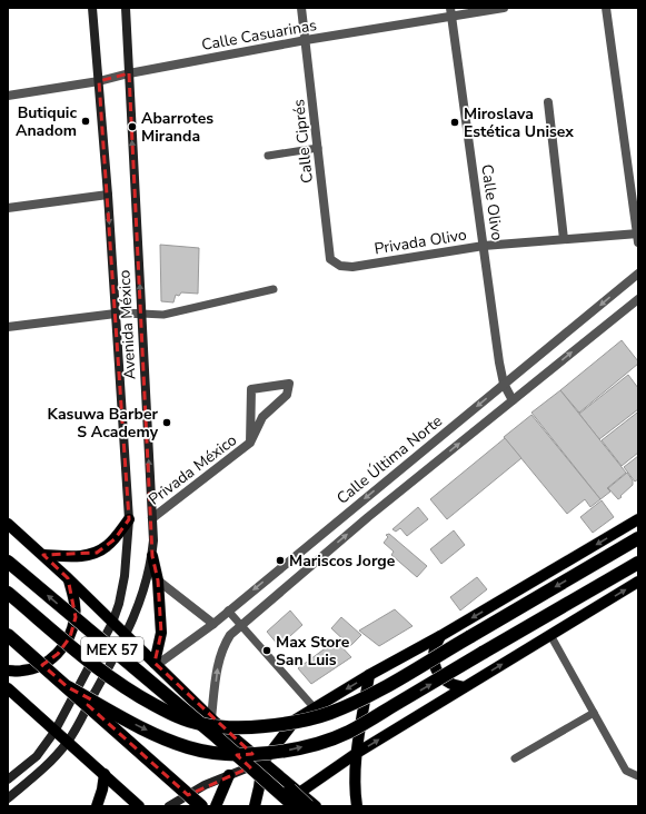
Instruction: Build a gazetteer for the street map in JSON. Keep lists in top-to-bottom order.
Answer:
{
  "streets": {
    "highway": ["MEX 57"],
    "street": [
      "Calle Casuarinas",
      "Calle Ciprés",
      "Calle Olivo",
      "Privada Olivo",
      "Avenida México",
      "Calle Última Norte",
      "Privada México"
    ]
  },
  "crossings": [
    ["Calle Casuarinas", "Calle Ciprés"],
    ["Calle Casuarinas", "Calle Olivo"],
    ["Calle Casuarinas", "Avenida México"],
    ["Calle Ciprés", "Privada Olivo"],
    ["Calle Olivo", "Privada Olivo"],
    ["Calle Olivo", "Calle Última Norte"],
    ["Avenida México", "Privada México"]
  ],
  "places": [
    "Butiquic Anadom",
    "Miroslava Estética Unisex",
    "Abarrotes Miranda",
    "Kasuwa Barber S Academy",
    "Mariscos Jorge",
    "Max Store San Luis"
  ]
}
